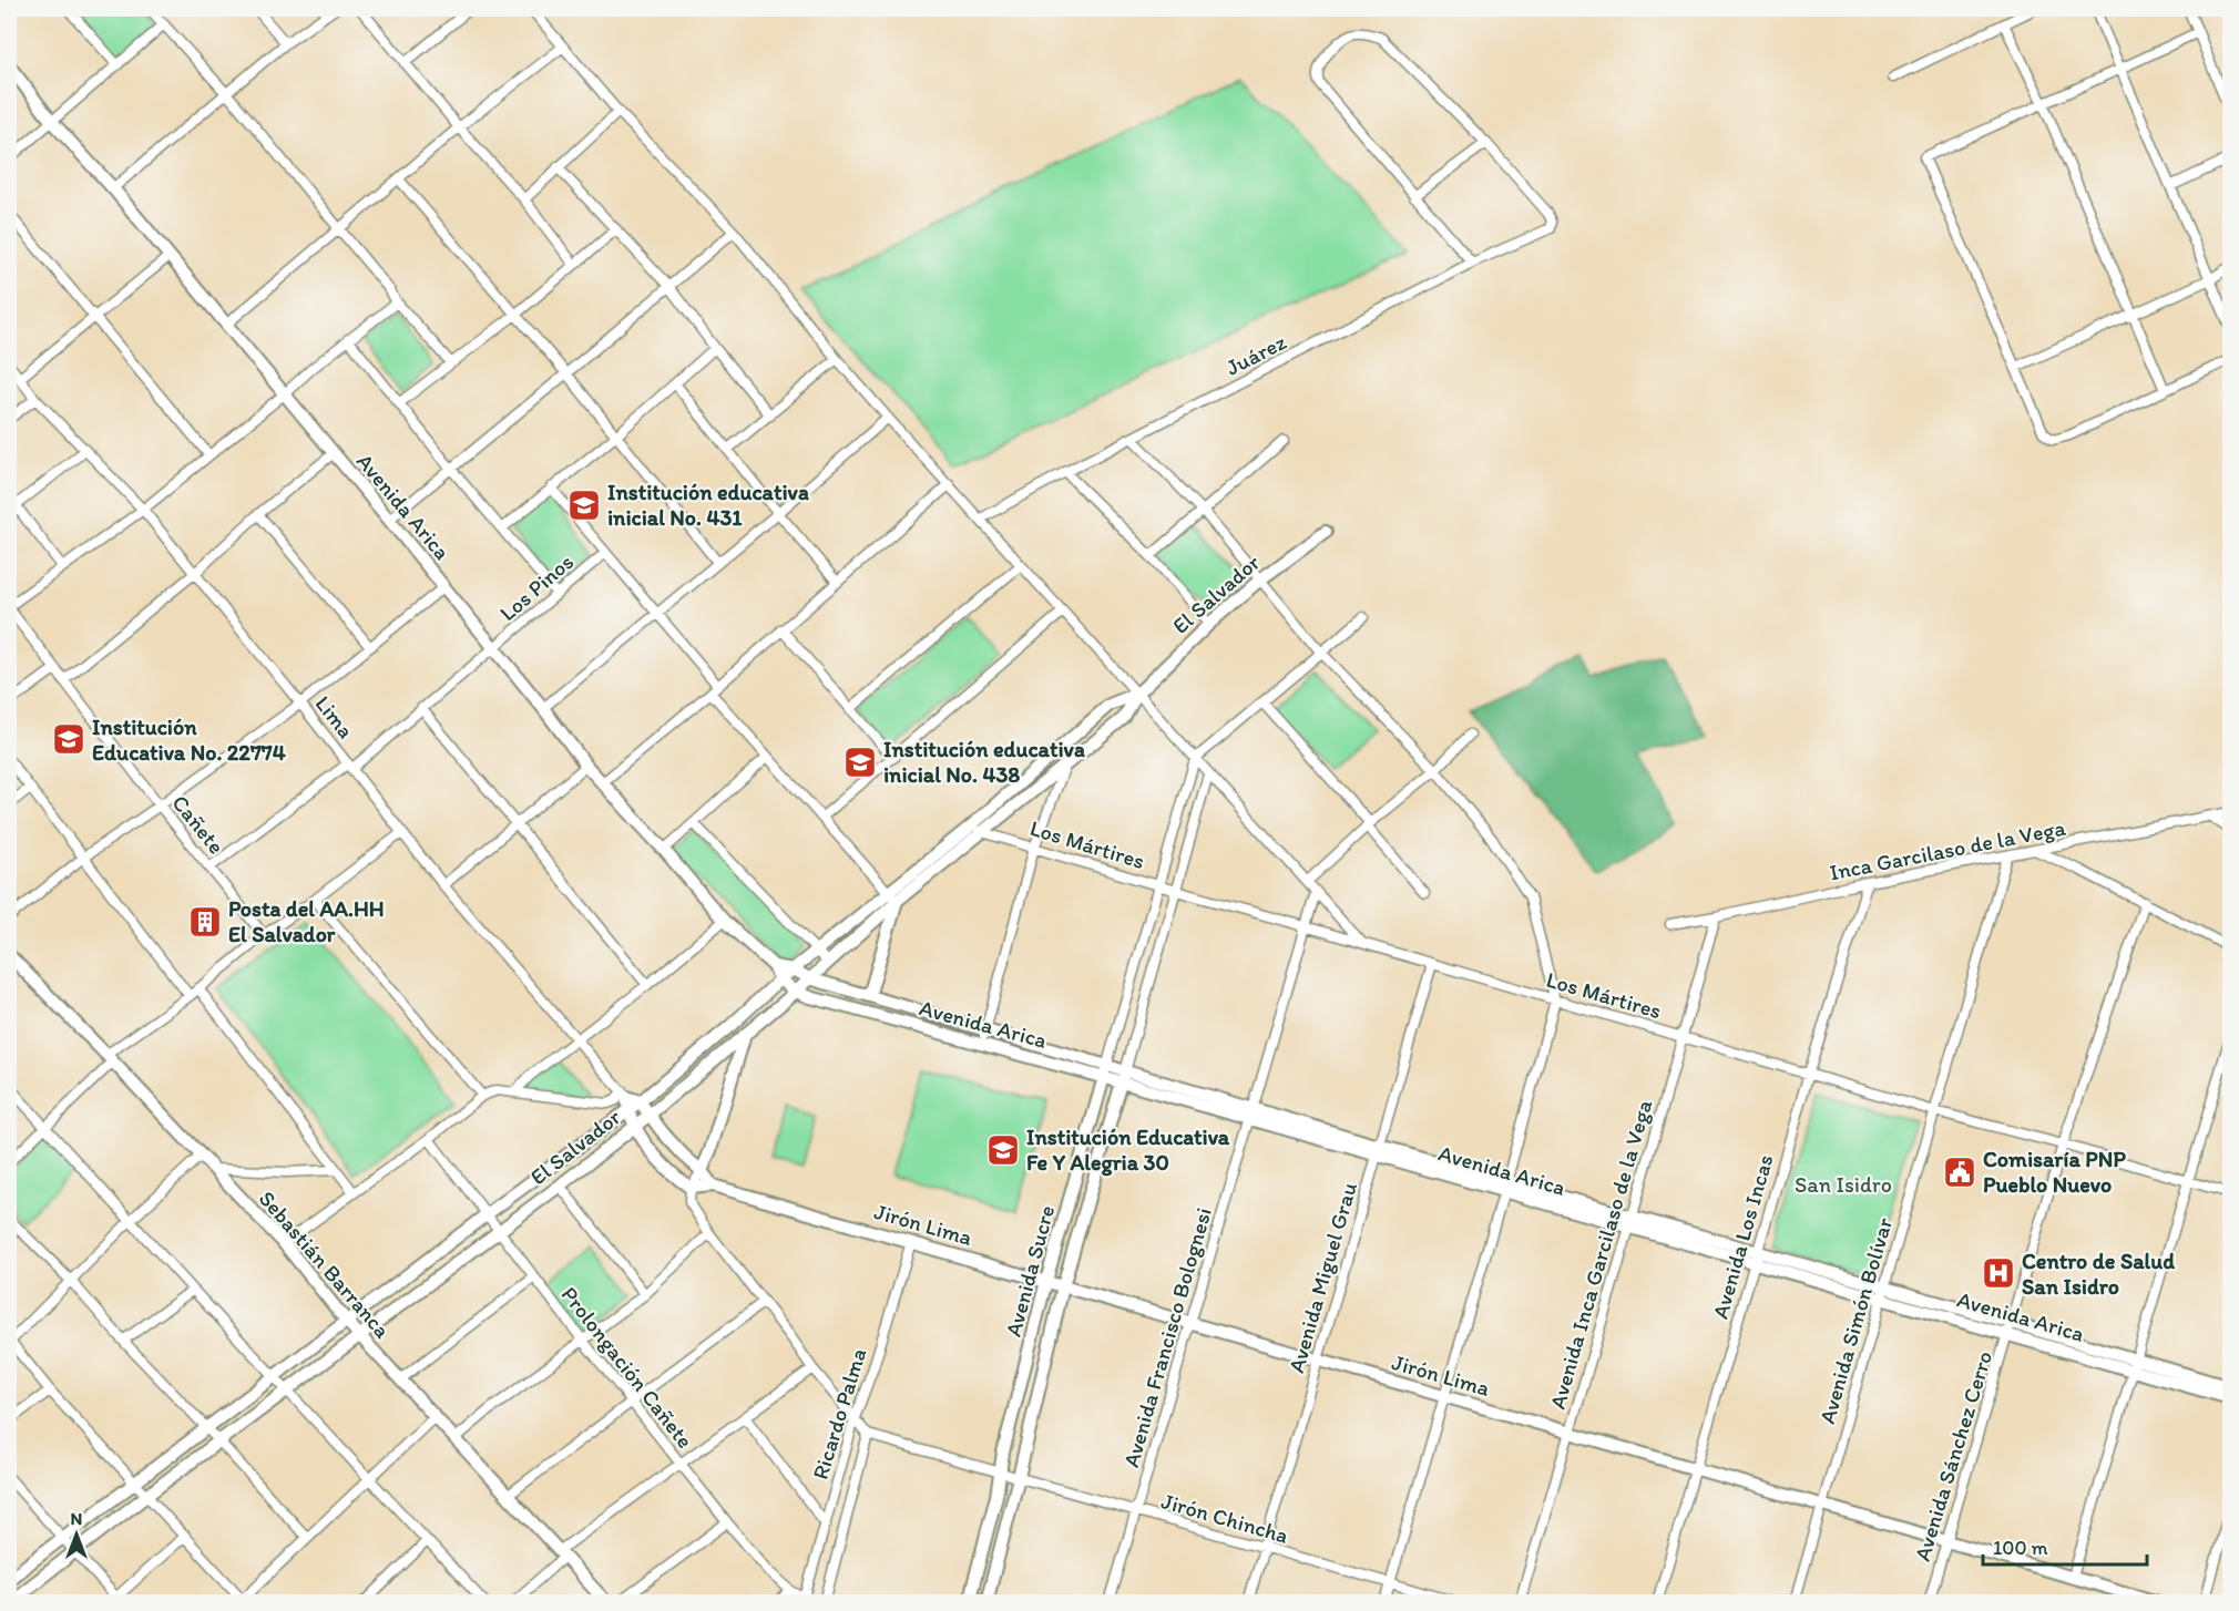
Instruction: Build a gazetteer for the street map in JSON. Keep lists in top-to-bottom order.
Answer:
{
  "streets": {
    "street": [
      "Juárez",
      "Avenida Arica",
      "Los Pinos",
      "El Salvador",
      "Lima",
      "Cañete",
      "Los Mártires",
      "Inca Garcilaso de la Vega",
      "Jirón Lima",
      "Avenida Los Incas",
      "Avenida Inca Garcilaso de la Vega",
      "Sebastián Barranca",
      "Avenida Sucre",
      "Avenida Miguel Grau",
      "Avenida Simón Bolívar",
      "Avenida Francisco Bolognesi",
      "Prolongación Cañete",
      "Ricardo Palma",
      "Avenida Sánchez Cerro",
      "Jirón Chincha"
    ]
  },
  "crossings": [
    ["Avenida Arica", "Los Pinos"],
    ["Avenida Arica", "El Salvador"],
    ["Avenida Arica", "Avenida Los Incas"],
    ["Avenida Arica", "Avenida Inca Garcilaso de la Vega"],
    ["Avenida Arica", "Avenida Sucre"],
    ["Avenida Arica", "Avenida Miguel Grau"],
    ["Avenida Arica", "Avenida Simón Bolívar"],
    ["Avenida Arica", "Avenida Francisco Bolognesi"],
    ["Avenida Arica", "Avenida Sánchez Cerro"],
    ["Los Pinos", "Lima"],
    ["Los Pinos", "Cañete"],
    ["El Salvador", "Los Mártires"],
    ["El Salvador", "Sebastián Barranca"],
    ["El Salvador", "Prolongación Cañete"],
    ["Los Mártires", "Avenida Los Incas"],
    ["Los Mártires", "Avenida Inca Garcilaso de la Vega"],
    ["Los Mártires", "Avenida Sucre"],
    ["Los Mártires", "Avenida Miguel Grau"],
    ["Los Mártires", "Avenida Simón Bolívar"],
    ["Los Mártires", "Avenida Francisco Bolognesi"],
    ["Los Mártires", "Avenida Sánchez Cerro"],
    ["Inca Garcilaso de la Vega", "Avenida Los Incas"],
    ["Inca Garcilaso de la Vega", "Avenida Inca Garcilaso de la Vega"],
    ["Inca Garcilaso de la Vega", "Avenida Simón Bolívar"],
    ["Jirón Lima", "Avenida Los Incas"],
    ["Jirón Lima", "Avenida Inca Garcilaso de la Vega"],
    ["Jirón Lima", "Avenida Sucre"],
    ["Jirón Lima", "Avenida Miguel Grau"],
    ["Jirón Lima", "Avenida Simón Bolívar"],
    ["Jirón Lima", "Avenida Francisco Bolognesi"],
    ["Jirón Lima", "Ricardo Palma"],
    ["Jirón Lima", "Avenida Sánchez Cerro"],
    ["Avenida Sucre", "Jirón Chincha"],
    ["Avenida Miguel Grau", "Jirón Chincha"],
    ["Avenida Francisco Bolognesi", "Jirón Chincha"],
    ["Prolongación Cañete", "Ricardo Palma"],
    ["Ricardo Palma", "Jirón Chincha"]
  ],
  "parks": ["San Isidro"],
  "places": {
    "school or university": [
      "Institución educativa inicial No. 431",
      "Institución Educativa No. 22774",
      "Institución educativa inicial No. 438",
      "Institución Educativa Fe Y Alegria 30"
    ],
    "building": ["Posta del AA.HH El Salvador"],
    "public building": ["Comisaría PNP Pueblo Nuevo"],
    "hospital": ["Centro de Salud San Isidro"]
  },
  "scale_bar": "100 m",
  "north": "top"
}
